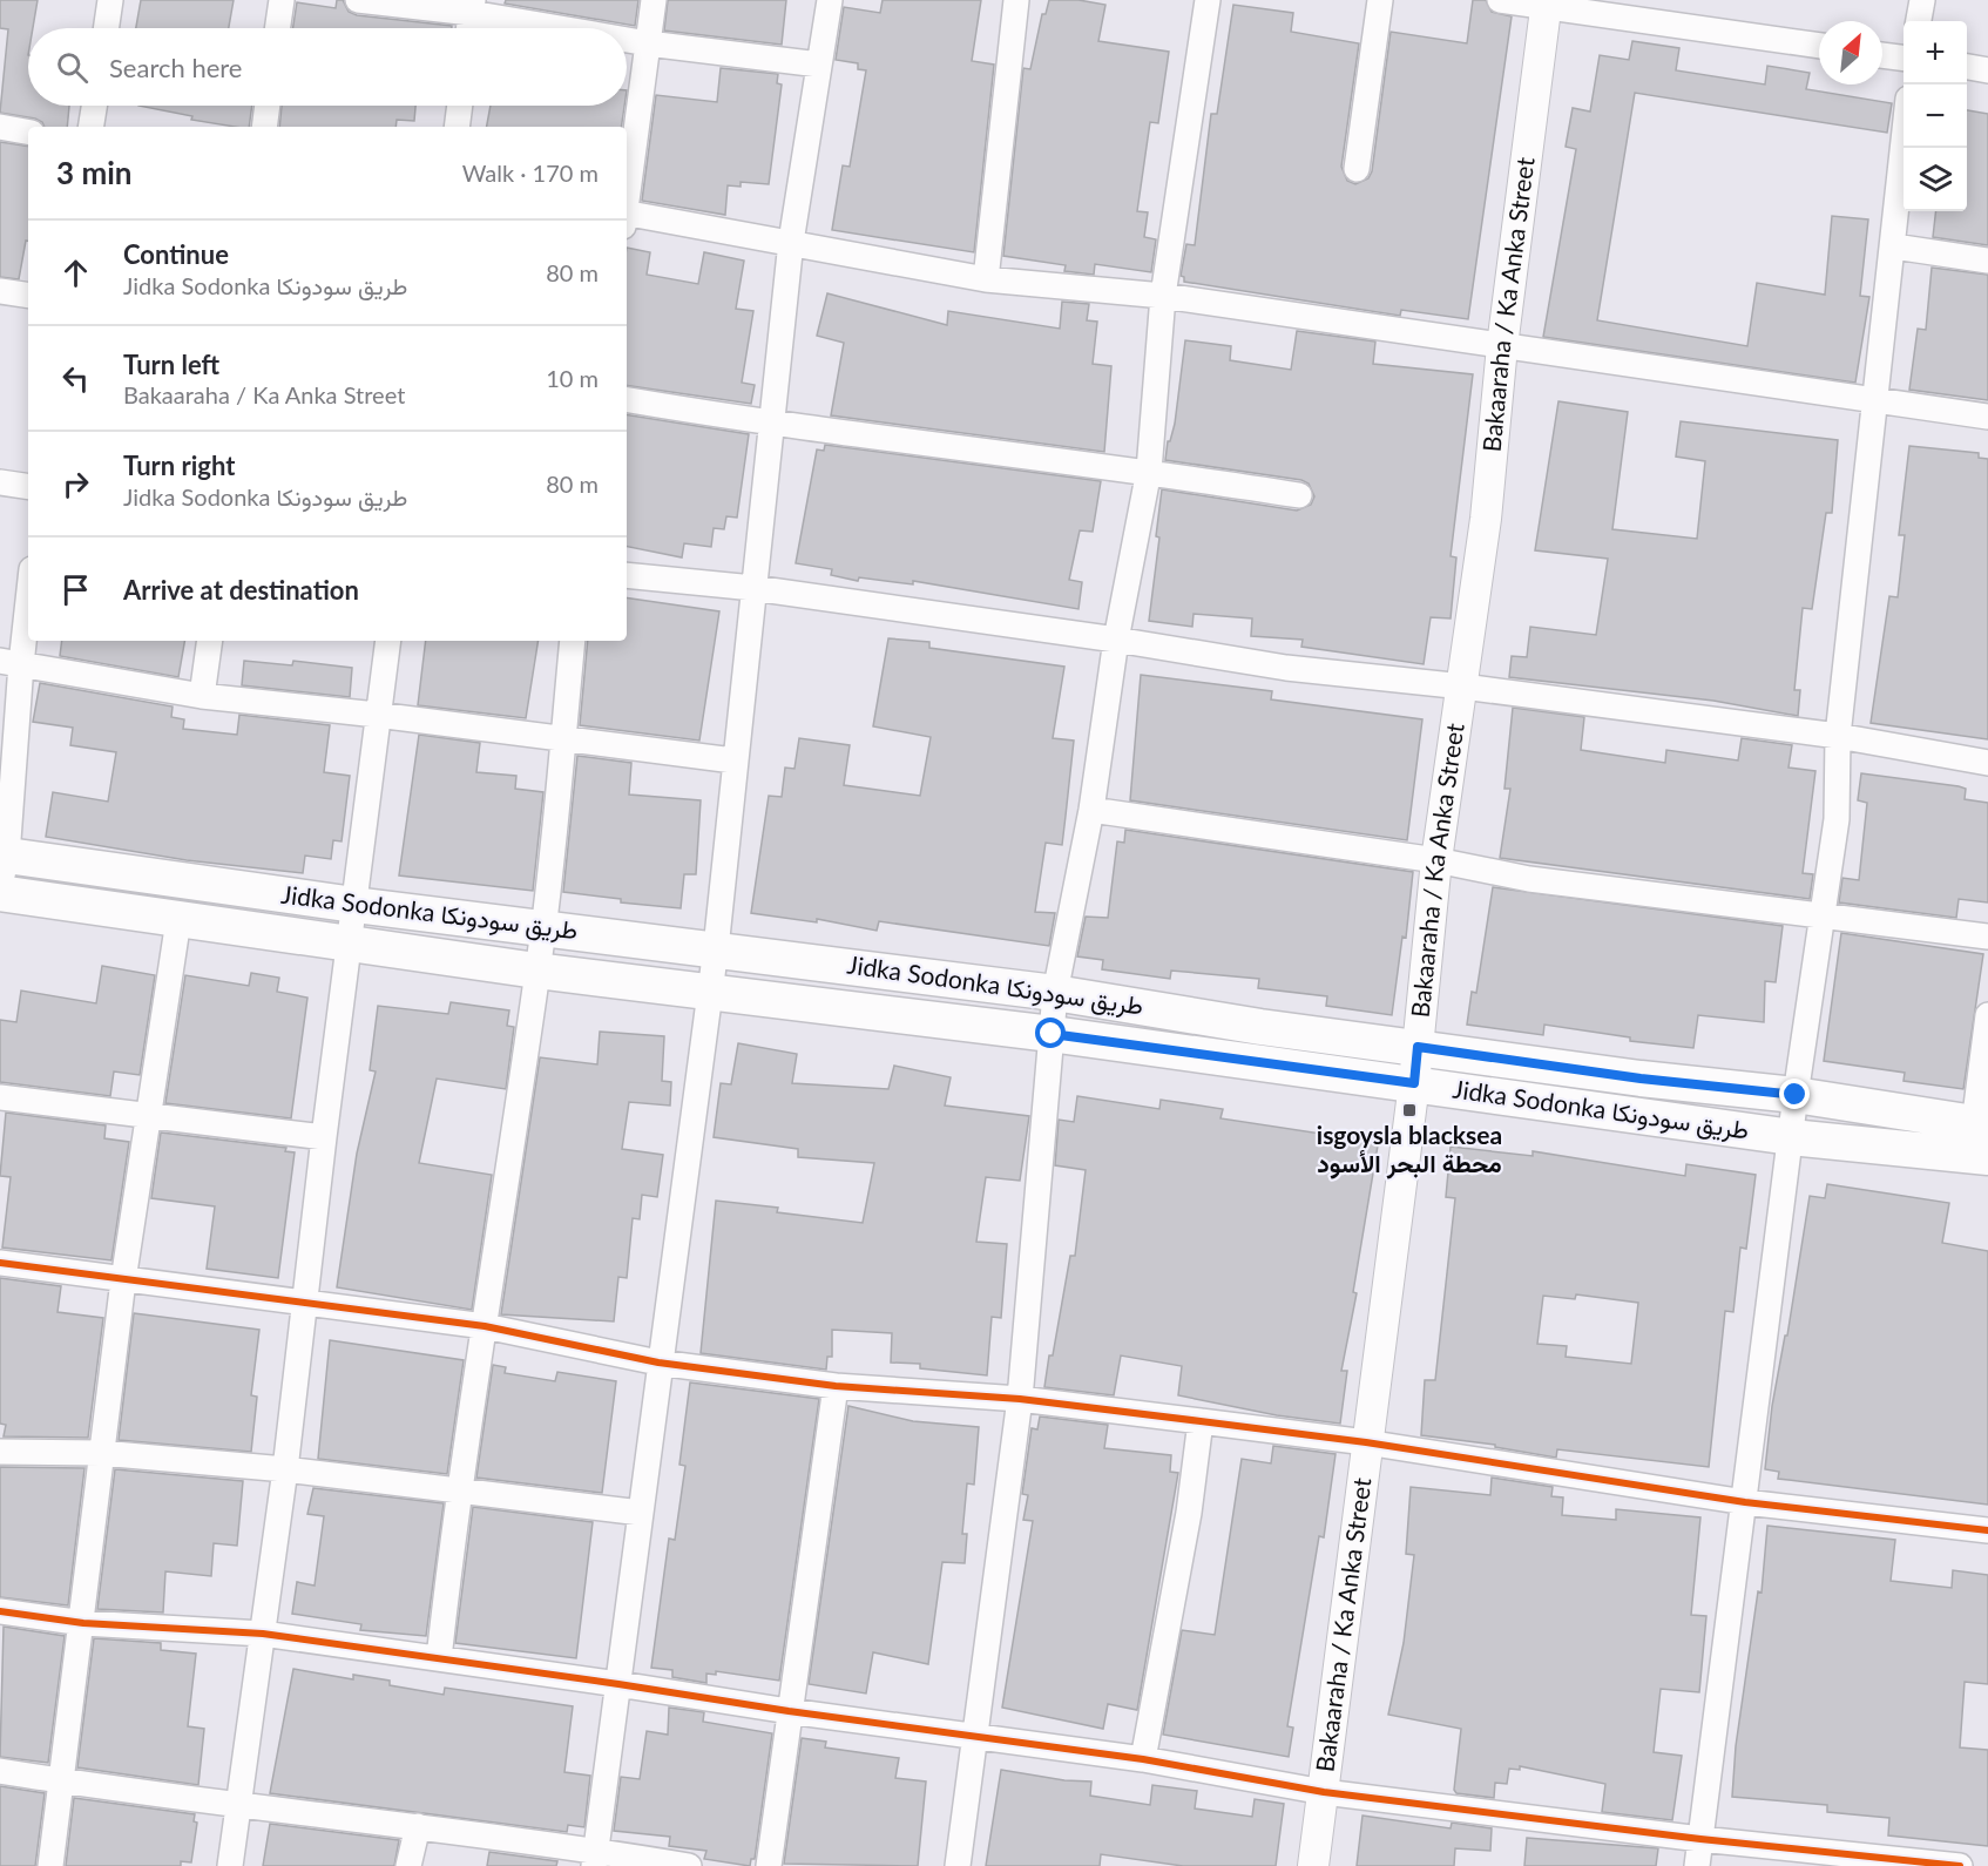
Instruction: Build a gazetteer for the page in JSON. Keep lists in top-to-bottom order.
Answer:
{
  "streets": {
    "main road": ["Jidka Sodonka طريق سودونكا"],
    "street": ["Bakaaraha / Ka Anka Street"]
  },
  "crossings": [
    ["Bakaaraha / Ka Anka Street", "Jidka Sodonka طريق سودونكا"]
  ],
  "places": {
    "transit": ["isgoysla blacksea محطة البحر الأسود"]
  },
  "north": "top right",
  "page": {
    "map_buttons": ["+", "−"],
    "search": "Search here",
    "heading": ["3 min", "Walk · 170 m"],
    "list": [
      ["Continue", "Jidka Sodonka طريق سودونكا", "80 m"],
      ["Turn left", "Bakaaraha / Ka Anka Street", "10 m"],
      ["Turn right", "Jidka Sodonka طريق سودونكا", "80 m"],
      "Arrive at destination"
    ]
  }
}
